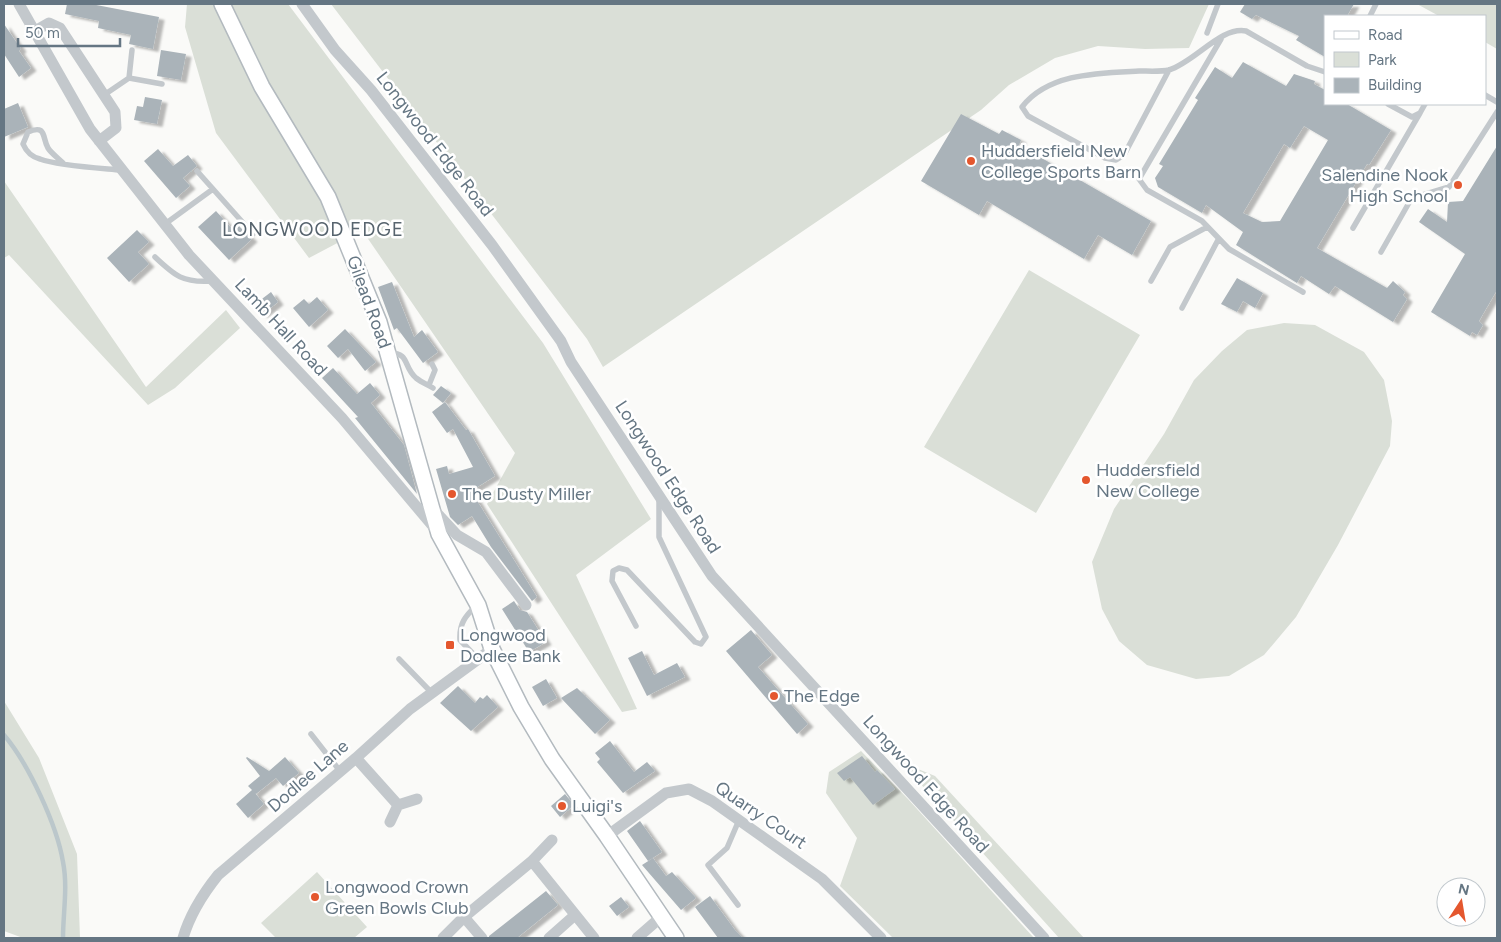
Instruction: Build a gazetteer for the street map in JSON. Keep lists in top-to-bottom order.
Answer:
{
  "streets": {
    "street": [
      "Longwood Edge Road",
      "Gilead Road",
      "Lamb Hall Road",
      "Dodlee Lane",
      "Quarry Court"
    ]
  },
  "crossings": [
    ["Gilead Road", "Lamb Hall Road"],
    ["Gilead Road", "Dodlee Lane"],
    ["Gilead Road", "Quarry Court"]
  ],
  "districts": ["LONGWOOD EDGE"],
  "places": {
    "other": [
      "Huddersfield New College Sports Barn",
      "Salendine Nook High School",
      "Huddersfield New College",
      "The Dusty Miller",
      "The Edge",
      "Luigi's",
      "Longwood Crown Green Bowls Club"
    ],
    "transit": ["Longwood Dodlee Bank"]
  },
  "legend": ["Road", "Park", "Building"],
  "scale_bar": "50 m",
  "north": "top"
}
